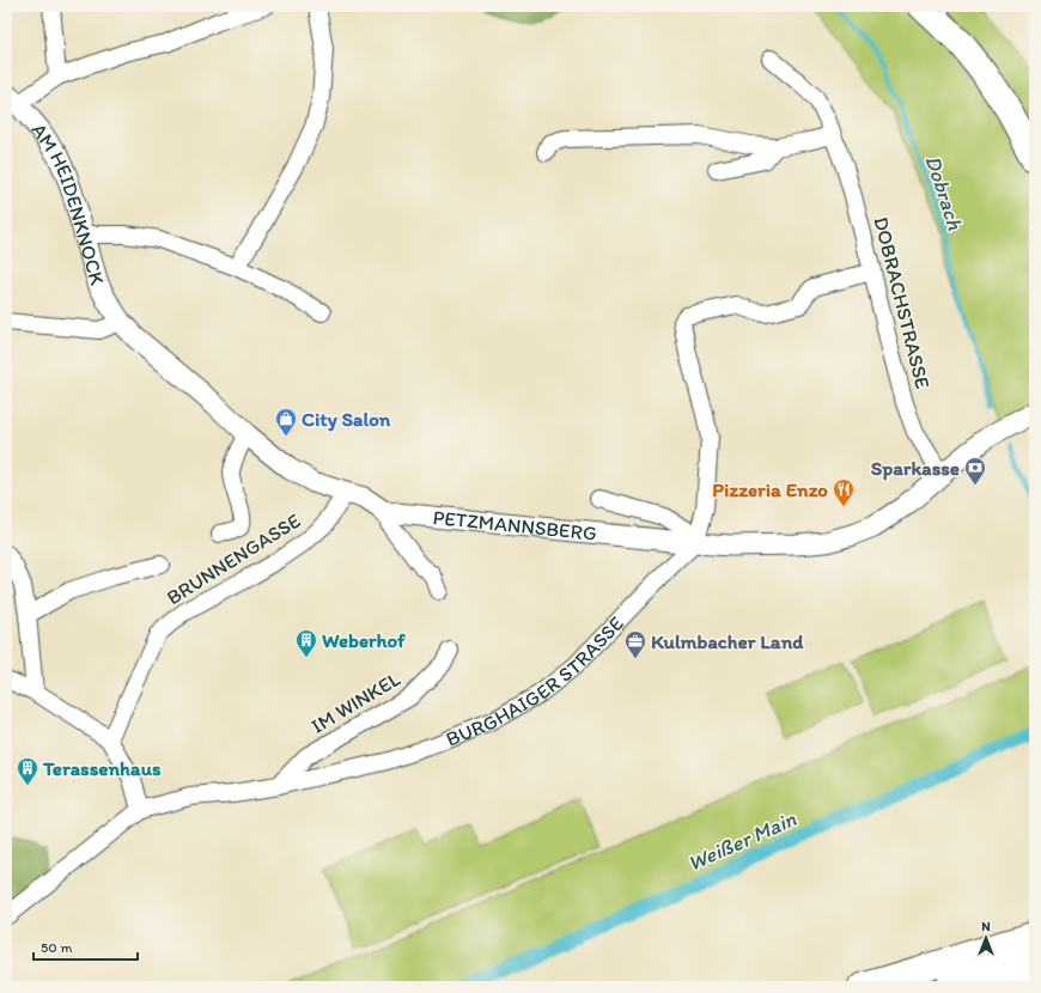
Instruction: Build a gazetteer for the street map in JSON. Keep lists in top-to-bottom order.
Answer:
{
  "streets": {
    "street": [
      "AM HEIDENKNOCK",
      "DOBRACHSTRASSE",
      "PETZMANNSBERG",
      "BRUNNENGASSE",
      "BURGHAIGER STRASSE",
      "IM WINKEL"
    ]
  },
  "crossings": [
    ["AM HEIDENKNOCK", "PETZMANNSBERG"],
    ["PETZMANNSBERG", "BRUNNENGASSE"],
    ["PETZMANNSBERG", "BURGHAIGER STRASSE"],
    ["BURGHAIGER STRASSE", "IM WINKEL"]
  ],
  "water": ["Dobrach", "Weißer Main"],
  "places": {
    "shop": ["City Salon"],
    "bank": ["Sparkasse"],
    "restaurant": ["Pizzeria Enzo"],
    "building": ["Weberhof", "Terassenhaus"],
    "office": ["Kulmbacher Land"]
  },
  "scale_bar": "50 m",
  "north": "top"
}
